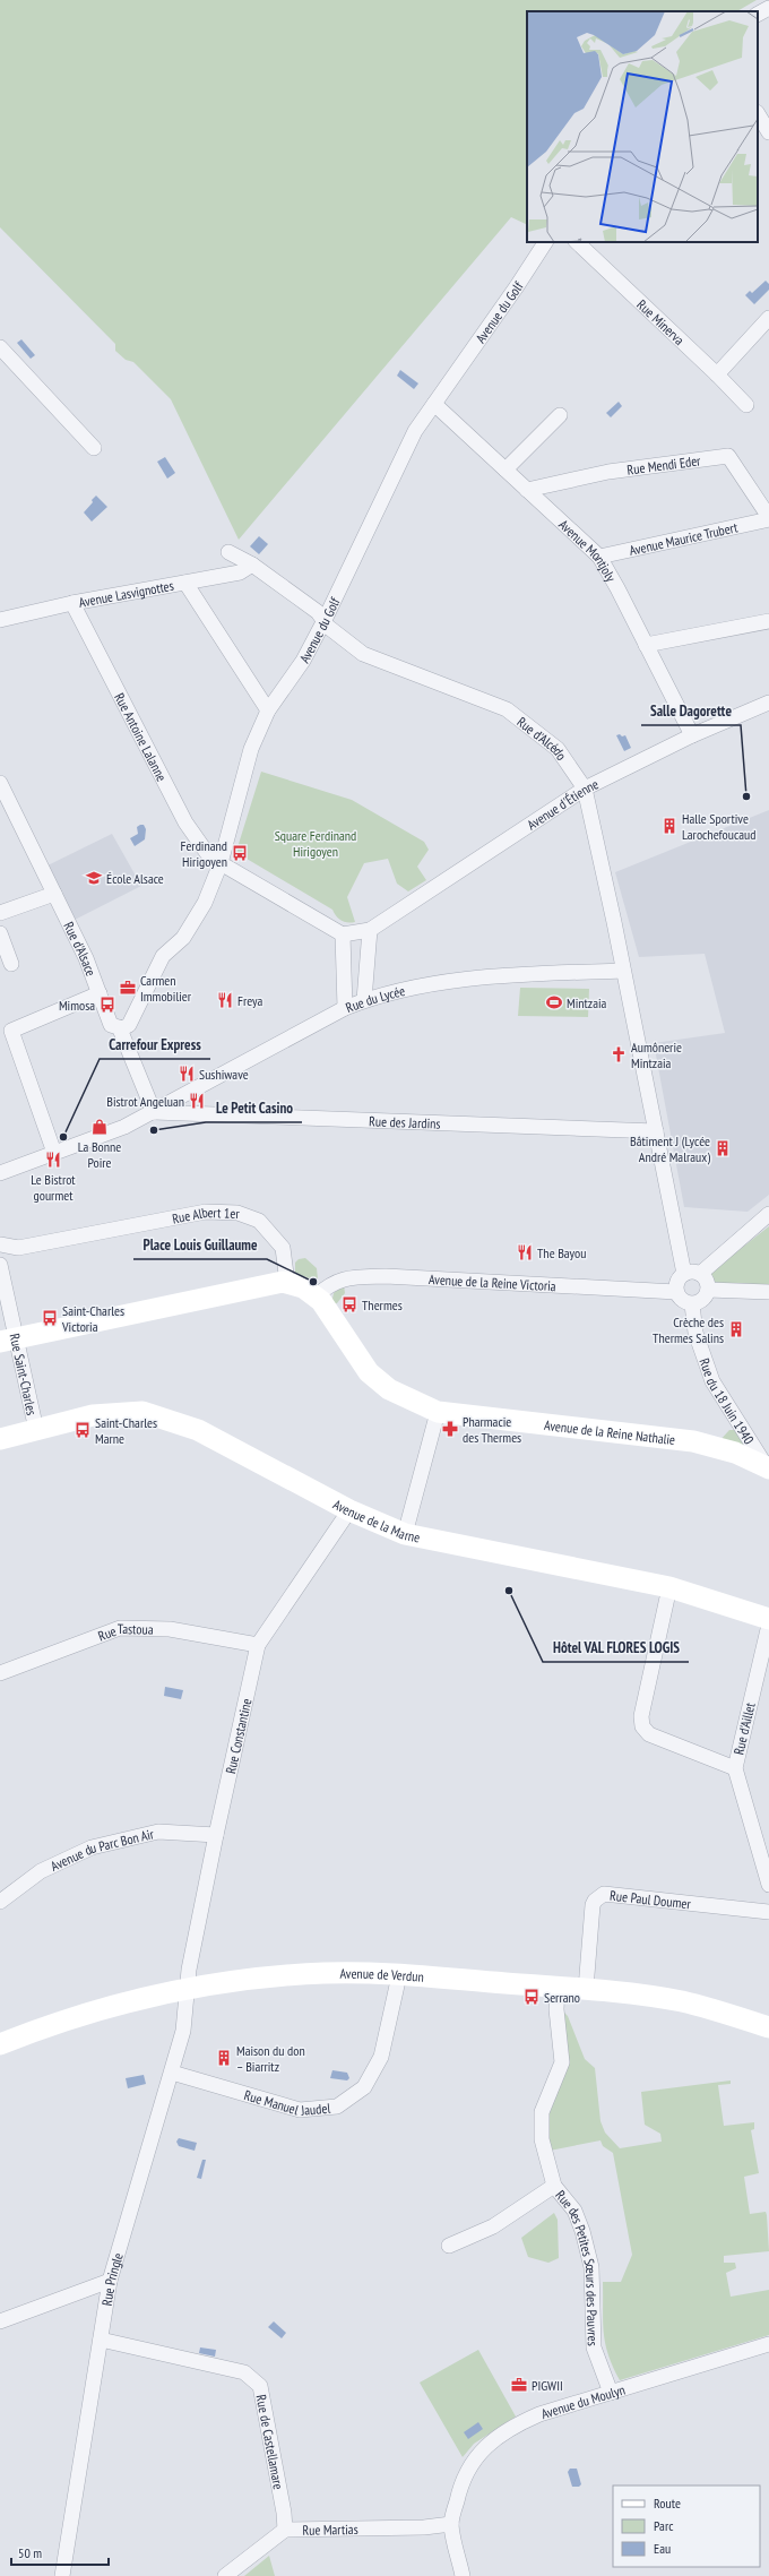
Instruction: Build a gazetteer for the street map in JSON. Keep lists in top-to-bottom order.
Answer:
{
  "streets": {
    "main road": ["Avenue de la Reine Nathalie", "Avenue de la Marne", "Avenue de Verdun"],
    "street": [
      "Avenue du Golf",
      "Rue Minerva",
      "Rue Mendi Eder",
      "Avenue Maurice Trubert",
      "Avenue Montjoly",
      "Avenue Lasvignottes",
      "Rue Antoine Lalanne",
      "Rue d'Alcédo",
      "Avenue d'Étienne",
      "Rue d'Alsace",
      "Rue du Lycée",
      "Rue des Jardins",
      "Rue Albert 1er",
      "Avenue de la Reine Victoria",
      "Rue Saint-Charles",
      "Rue du 18 Juin 1940",
      "Rue Tastoua",
      "Rue d'Aillet",
      "Rue Constantine",
      "Avenue du Parc Bon Air",
      "Rue Paul Doumer",
      "Rue Manuel Jaudel",
      "Rue des Petites Sœurs des Pauvres",
      "Rue Pringle",
      "Avenue du Moulyn",
      "Rue de Castellamare",
      "Rue Martias"
    ]
  },
  "crossings": [
    ["Avenue du Golf", "Avenue Montjoly"],
    ["Avenue du Golf", "Rue Antoine Lalanne"],
    ["Avenue du Golf", "Rue d'Alcédo"],
    ["Avenue du Golf", "Rue d'Alsace"],
    ["Rue Mendi Eder", "Avenue Maurice Trubert"],
    ["Rue Mendi Eder", "Avenue Montjoly"],
    ["Avenue Maurice Trubert", "Avenue Montjoly"],
    ["Avenue Montjoly", "Avenue d'Étienne"],
    ["Avenue Lasvignottes", "Rue Antoine Lalanne"],
    ["Avenue Lasvignottes", "Rue d'Alcédo"],
    ["Rue Antoine Lalanne", "Avenue d'Étienne"],
    ["Rue d'Alcédo", "Avenue d'Étienne"],
    ["Rue d'Alcédo", "Rue du Lycée"],
    ["Rue du Lycée", "Rue des Jardins"],
    ["Rue Albert 1er", "Avenue de la Reine Nathalie"],
    ["Avenue de la Reine Victoria", "Rue du 18 Juin 1940"],
    ["Avenue de la Reine Victoria", "Avenue de la Reine Nathalie"],
    ["Rue Saint-Charles", "Avenue de la Marne"],
    ["Rue du 18 Juin 1940", "Avenue de la Reine Nathalie"],
    ["Avenue de la Marne", "Rue Constantine"],
    ["Rue Tastoua", "Rue Constantine"],
    ["Rue Constantine", "Avenue du Parc Bon Air"],
    ["Rue Constantine", "Avenue de Verdun"],
    ["Rue Constantine", "Rue Pringle"],
    ["Rue Paul Doumer", "Avenue de Verdun"],
    ["Avenue de Verdun", "Rue Manuel Jaudel"],
    ["Avenue de Verdun", "Rue des Petites Sœurs des Pauvres"],
    ["Avenue de Verdun", "Rue Pringle"],
    ["Rue Manuel Jaudel", "Rue Pringle"],
    ["Rue des Petites Sœurs des Pauvres", "Avenue du Moulyn"],
    ["Rue Pringle", "Rue de Castellamare"],
    ["Avenue du Moulyn", "Rue Martias"],
    ["Rue de Castellamare", "Rue Martias"]
  ],
  "parks": ["Square Ferdinand Hirigoyen"],
  "places": {
    "other": [
      "Salle Dagorette",
      "Le Petit Casino",
      "Carrefour Express",
      "Place Louis Guillaume",
      "Hôtel VAL FLORES LOGIS"
    ],
    "building": [
      "Halle Sportive Larochefoucaud",
      "Bâtiment J (Lycée André Malraux)",
      "Crèche des Thermes Salins",
      "Maison du don – Biarritz"
    ],
    "bus stop": [
      "Ferdinand Hirigoyen",
      "Mimosa",
      "Thermes",
      "Saint-Charles Victoria",
      "Saint-Charles Marne",
      "Serrano"
    ],
    "school or university": ["École Alsace"],
    "office": ["Carmen Immobilier", "PIGWII"],
    "restaurant": [
      "Freya",
      "Sushiwave",
      "Bistrot Angeluan",
      "Le Bistrot gourmet",
      "The Bayou"
    ],
    "sports": ["Mintzaia"],
    "church": ["Aumônerie Mintzaia"],
    "shop": ["La Bonne Poire"],
    "pharmacy": ["Pharmacie des Thermes"]
  },
  "legend": ["Route", "Parc", "Eau"],
  "scale_bar": "50 m"
}
